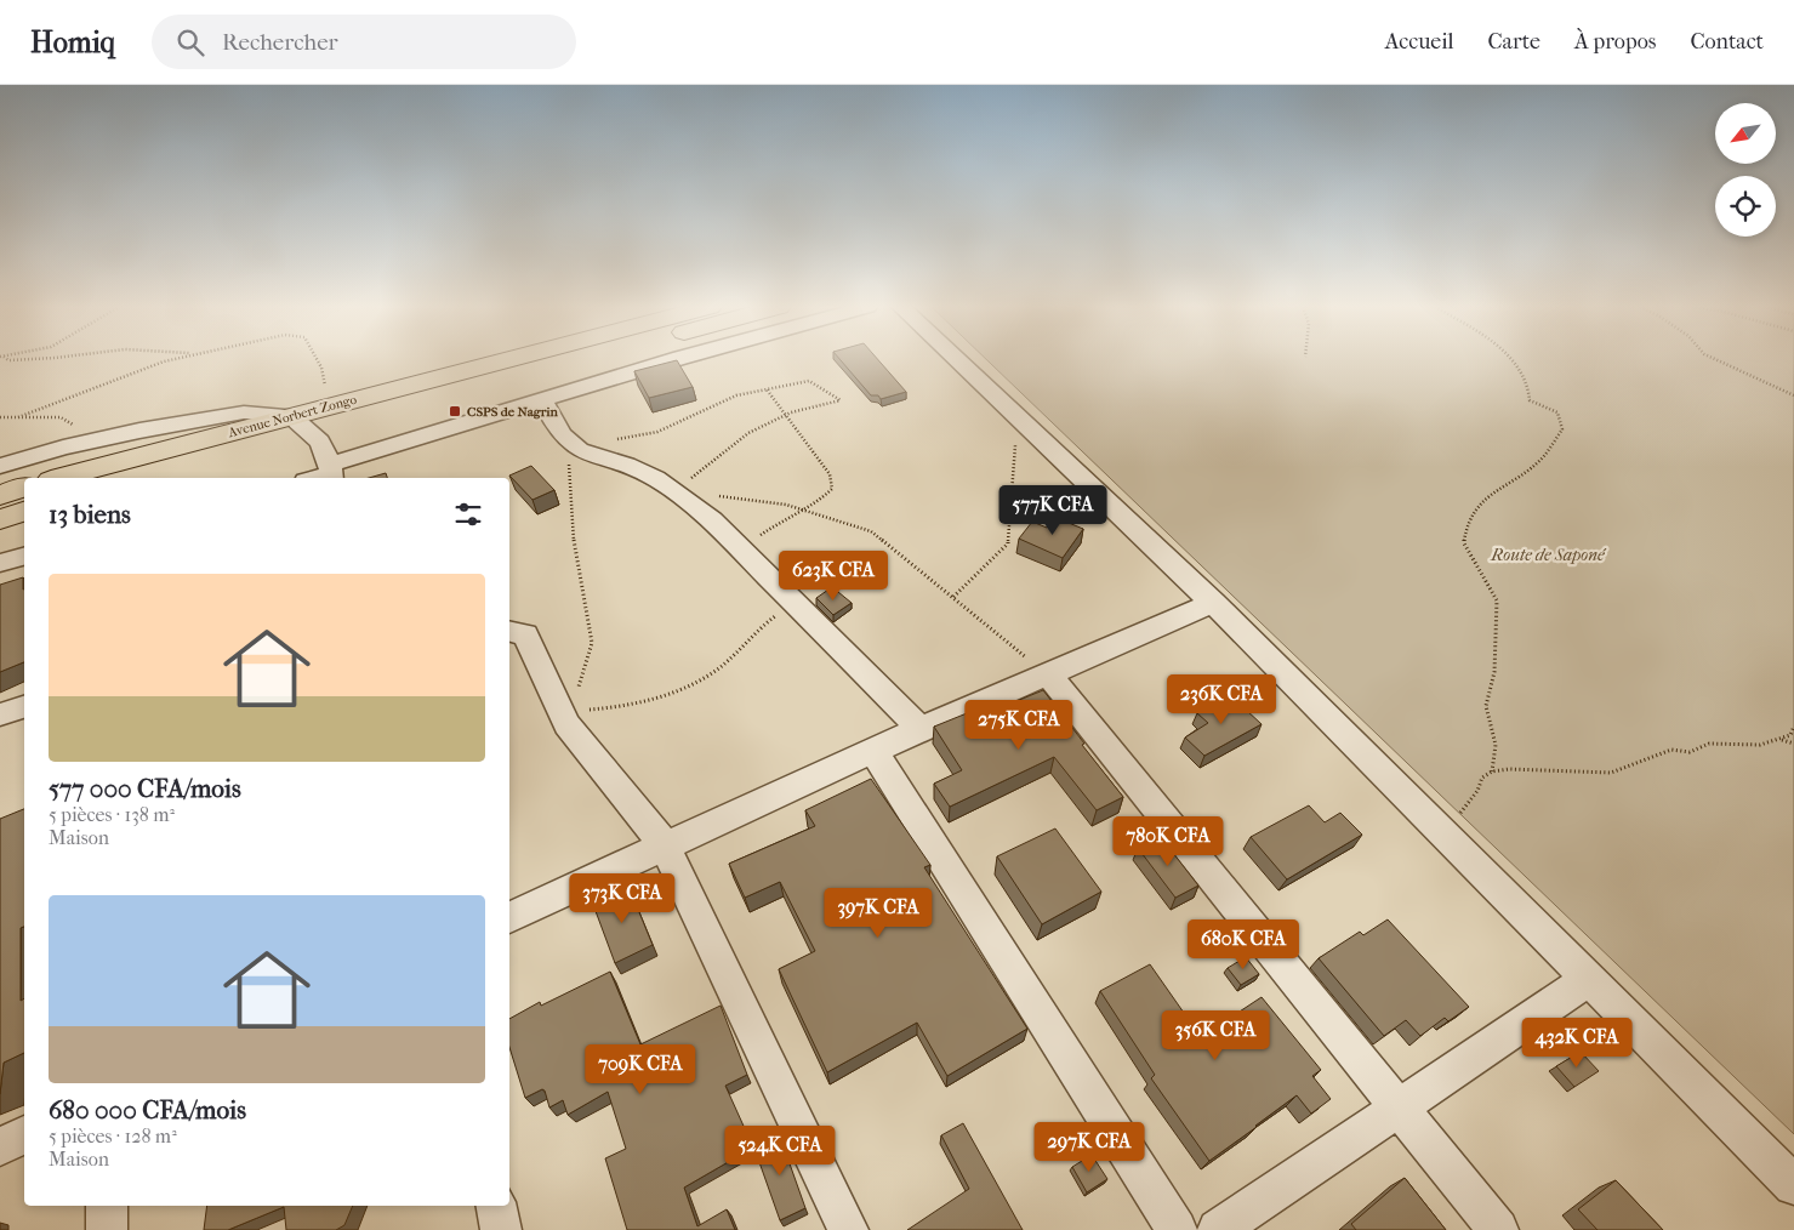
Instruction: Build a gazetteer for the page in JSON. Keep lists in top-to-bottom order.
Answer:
{
  "streets": {
    "main road": ["Avenue Norbert Zongo"]
  },
  "parks": ["Route de Saponé"],
  "places": {
    "transit": ["CSPS de Nagrin"]
  },
  "north": "bottom left",
  "page": {
    "header": "Homiq",
    "search": "Rechercher",
    "nav": [
      "Accueil",
      "Carte",
      "À propos",
      "Contact"
    ],
    "heading": "13 biens",
    "price": [
      "577K CFA",
      "623K CFA",
      "236K CFA",
      "275K CFA",
      "780K CFA",
      "373K CFA",
      "397K CFA",
      "680K CFA",
      "356K CFA",
      "432K CFA",
      "709K CFA",
      "297K CFA",
      "524K CFA"
    ],
    "list": [
      {
        "name": "577 000 CFA/mois",
        "note": "5 pièces · 138 m² · Maison"
      },
      {
        "name": "680 000 CFA/mois",
        "note": "5 pièces · 128 m² · Maison"
      }
    ]
  }
}
